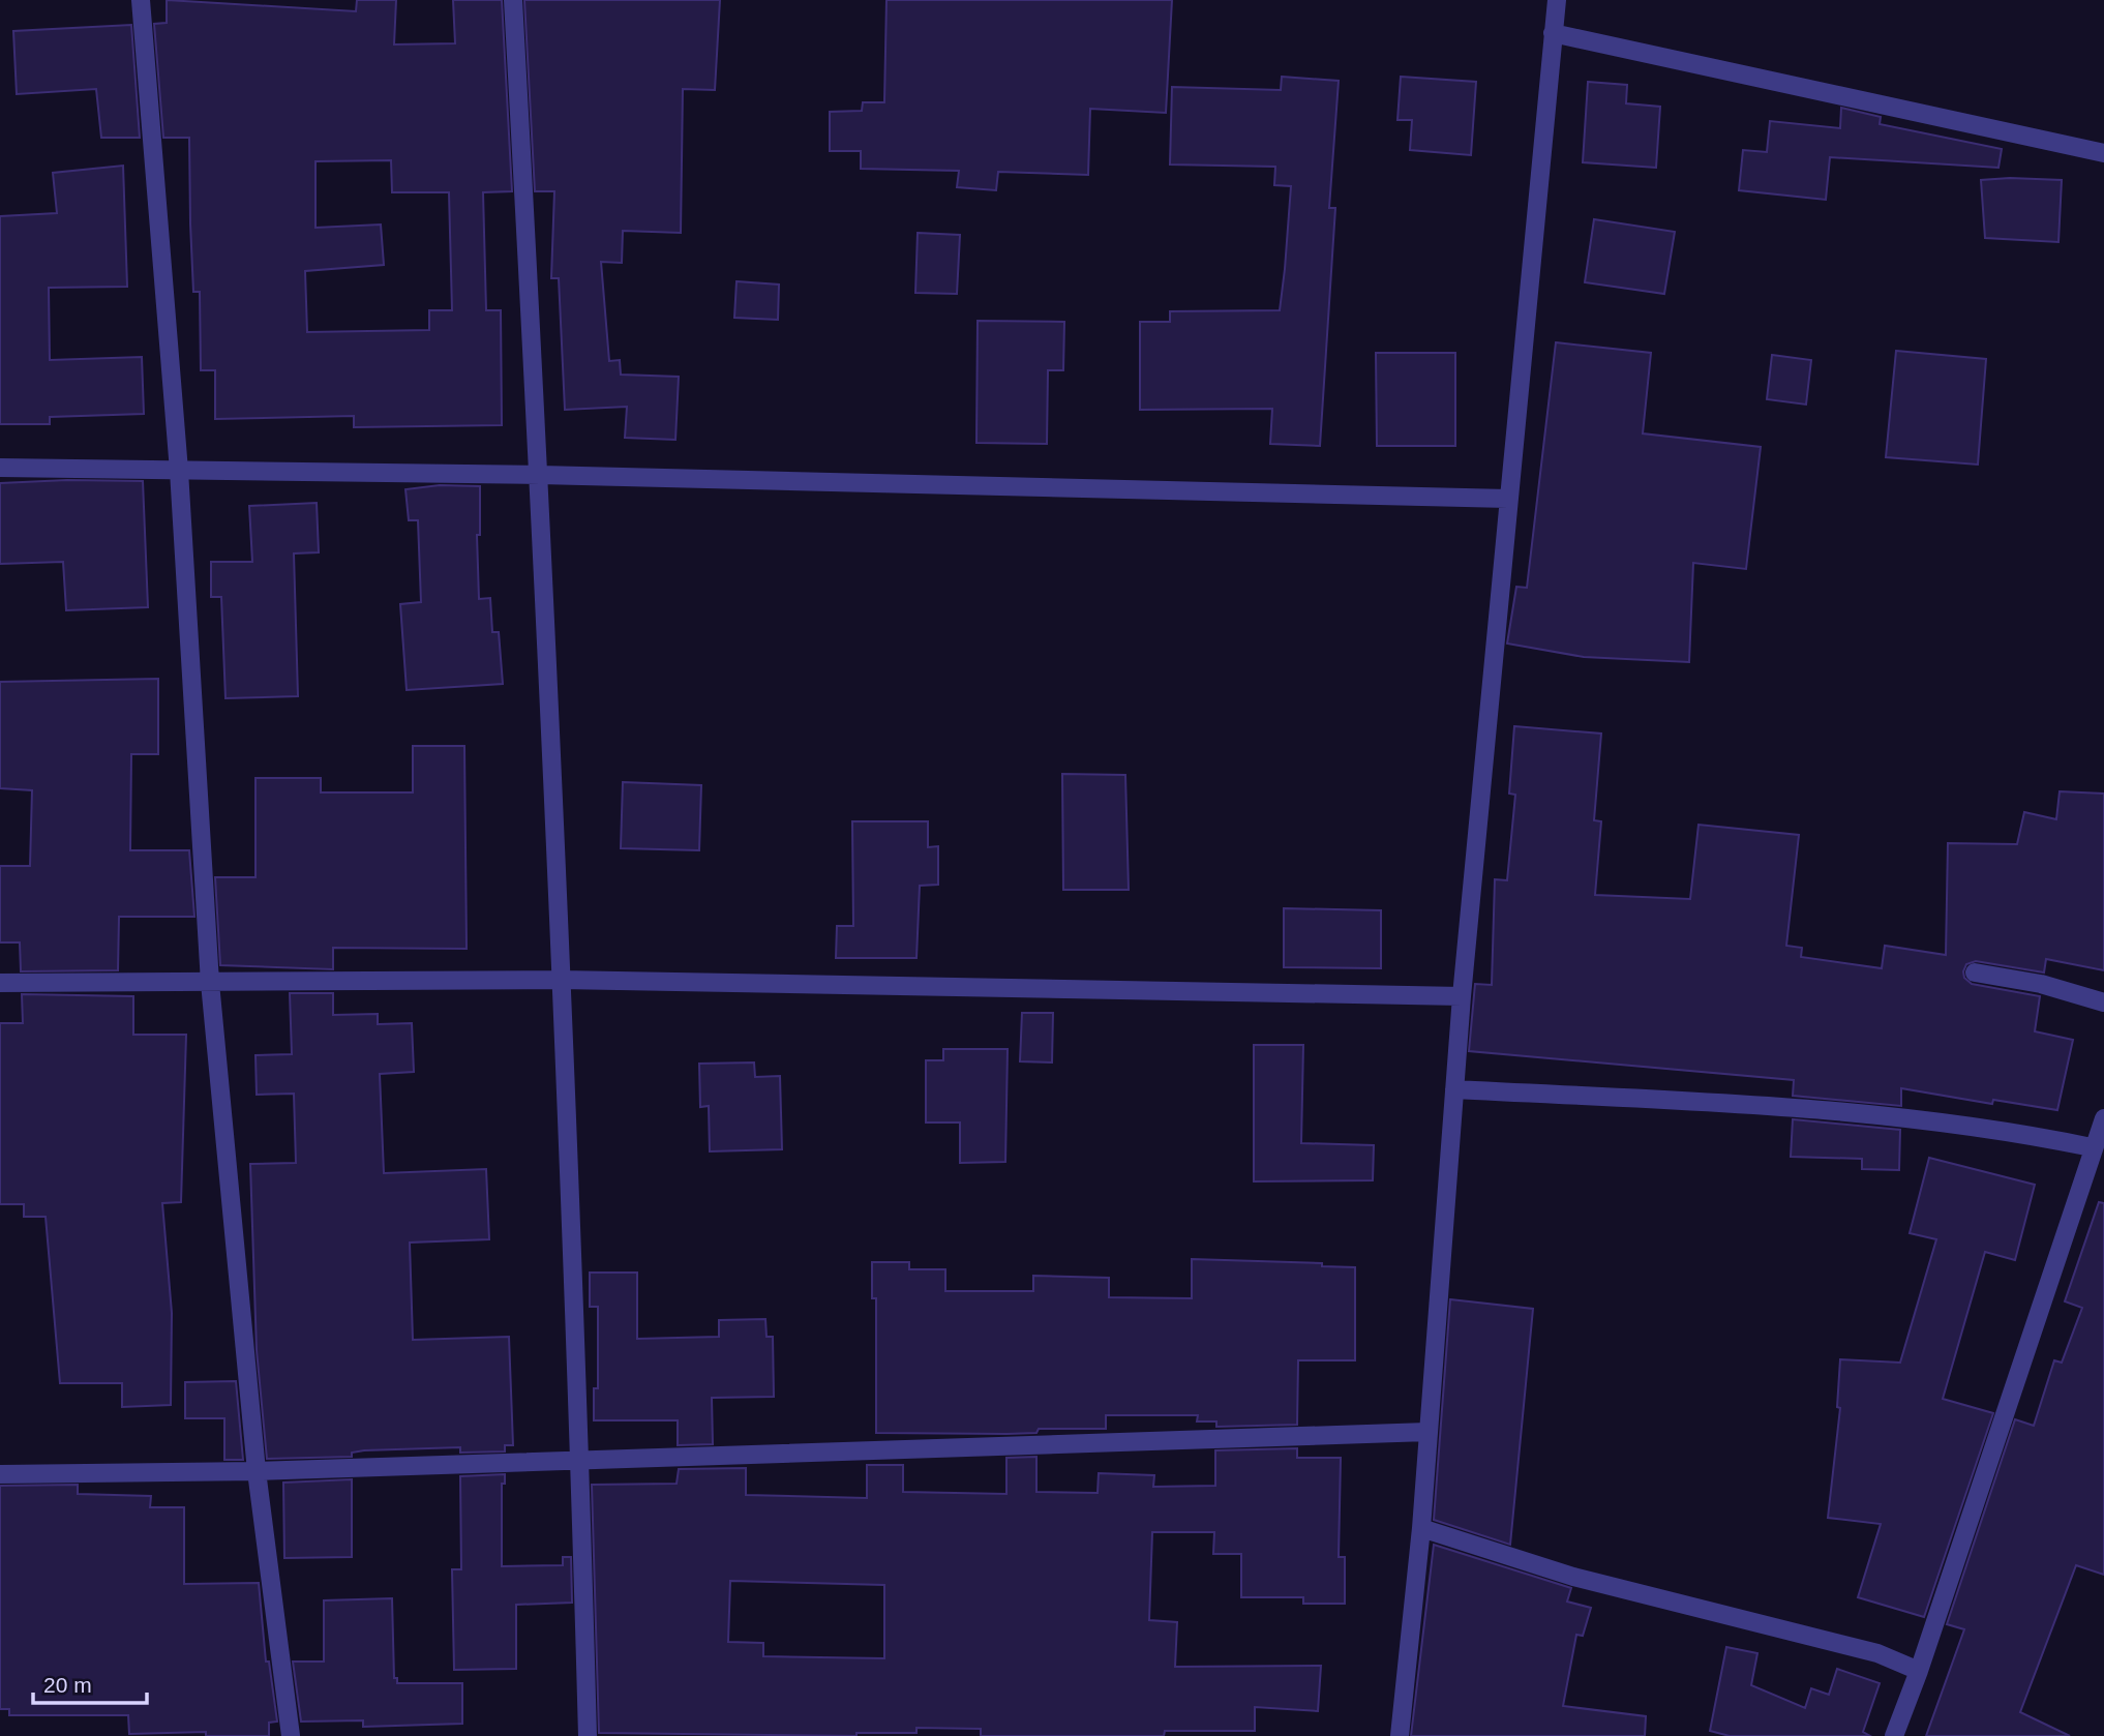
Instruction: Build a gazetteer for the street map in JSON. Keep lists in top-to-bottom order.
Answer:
{
  "scale_bar": "20 m"
}
